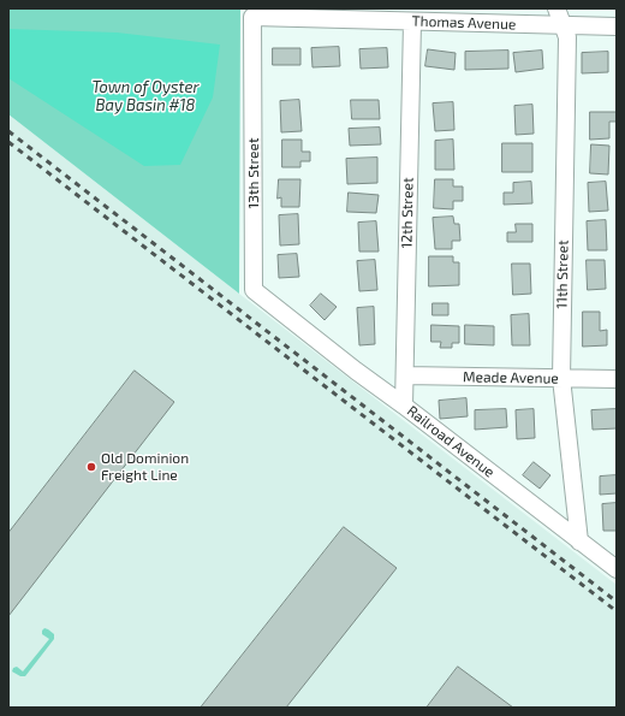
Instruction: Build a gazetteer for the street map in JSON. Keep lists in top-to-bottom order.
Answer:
{
  "streets": {
    "street": [
      "Thomas Avenue",
      "13th Street",
      "12th Street",
      "11th Street",
      "Meade Avenue",
      "Railroad Avenue"
    ]
  },
  "crossings": [
    ["Thomas Avenue", "13th Street"],
    ["Thomas Avenue", "12th Street"],
    ["Thomas Avenue", "11th Street"],
    ["13th Street", "Railroad Avenue"],
    ["12th Street", "Meade Avenue"],
    ["12th Street", "Railroad Avenue"],
    ["11th Street", "Meade Avenue"],
    ["11th Street", "Railroad Avenue"]
  ],
  "water": ["Town of Oyster Bay Basin #18"],
  "places": ["Old Dominion Freight Line"]
}
